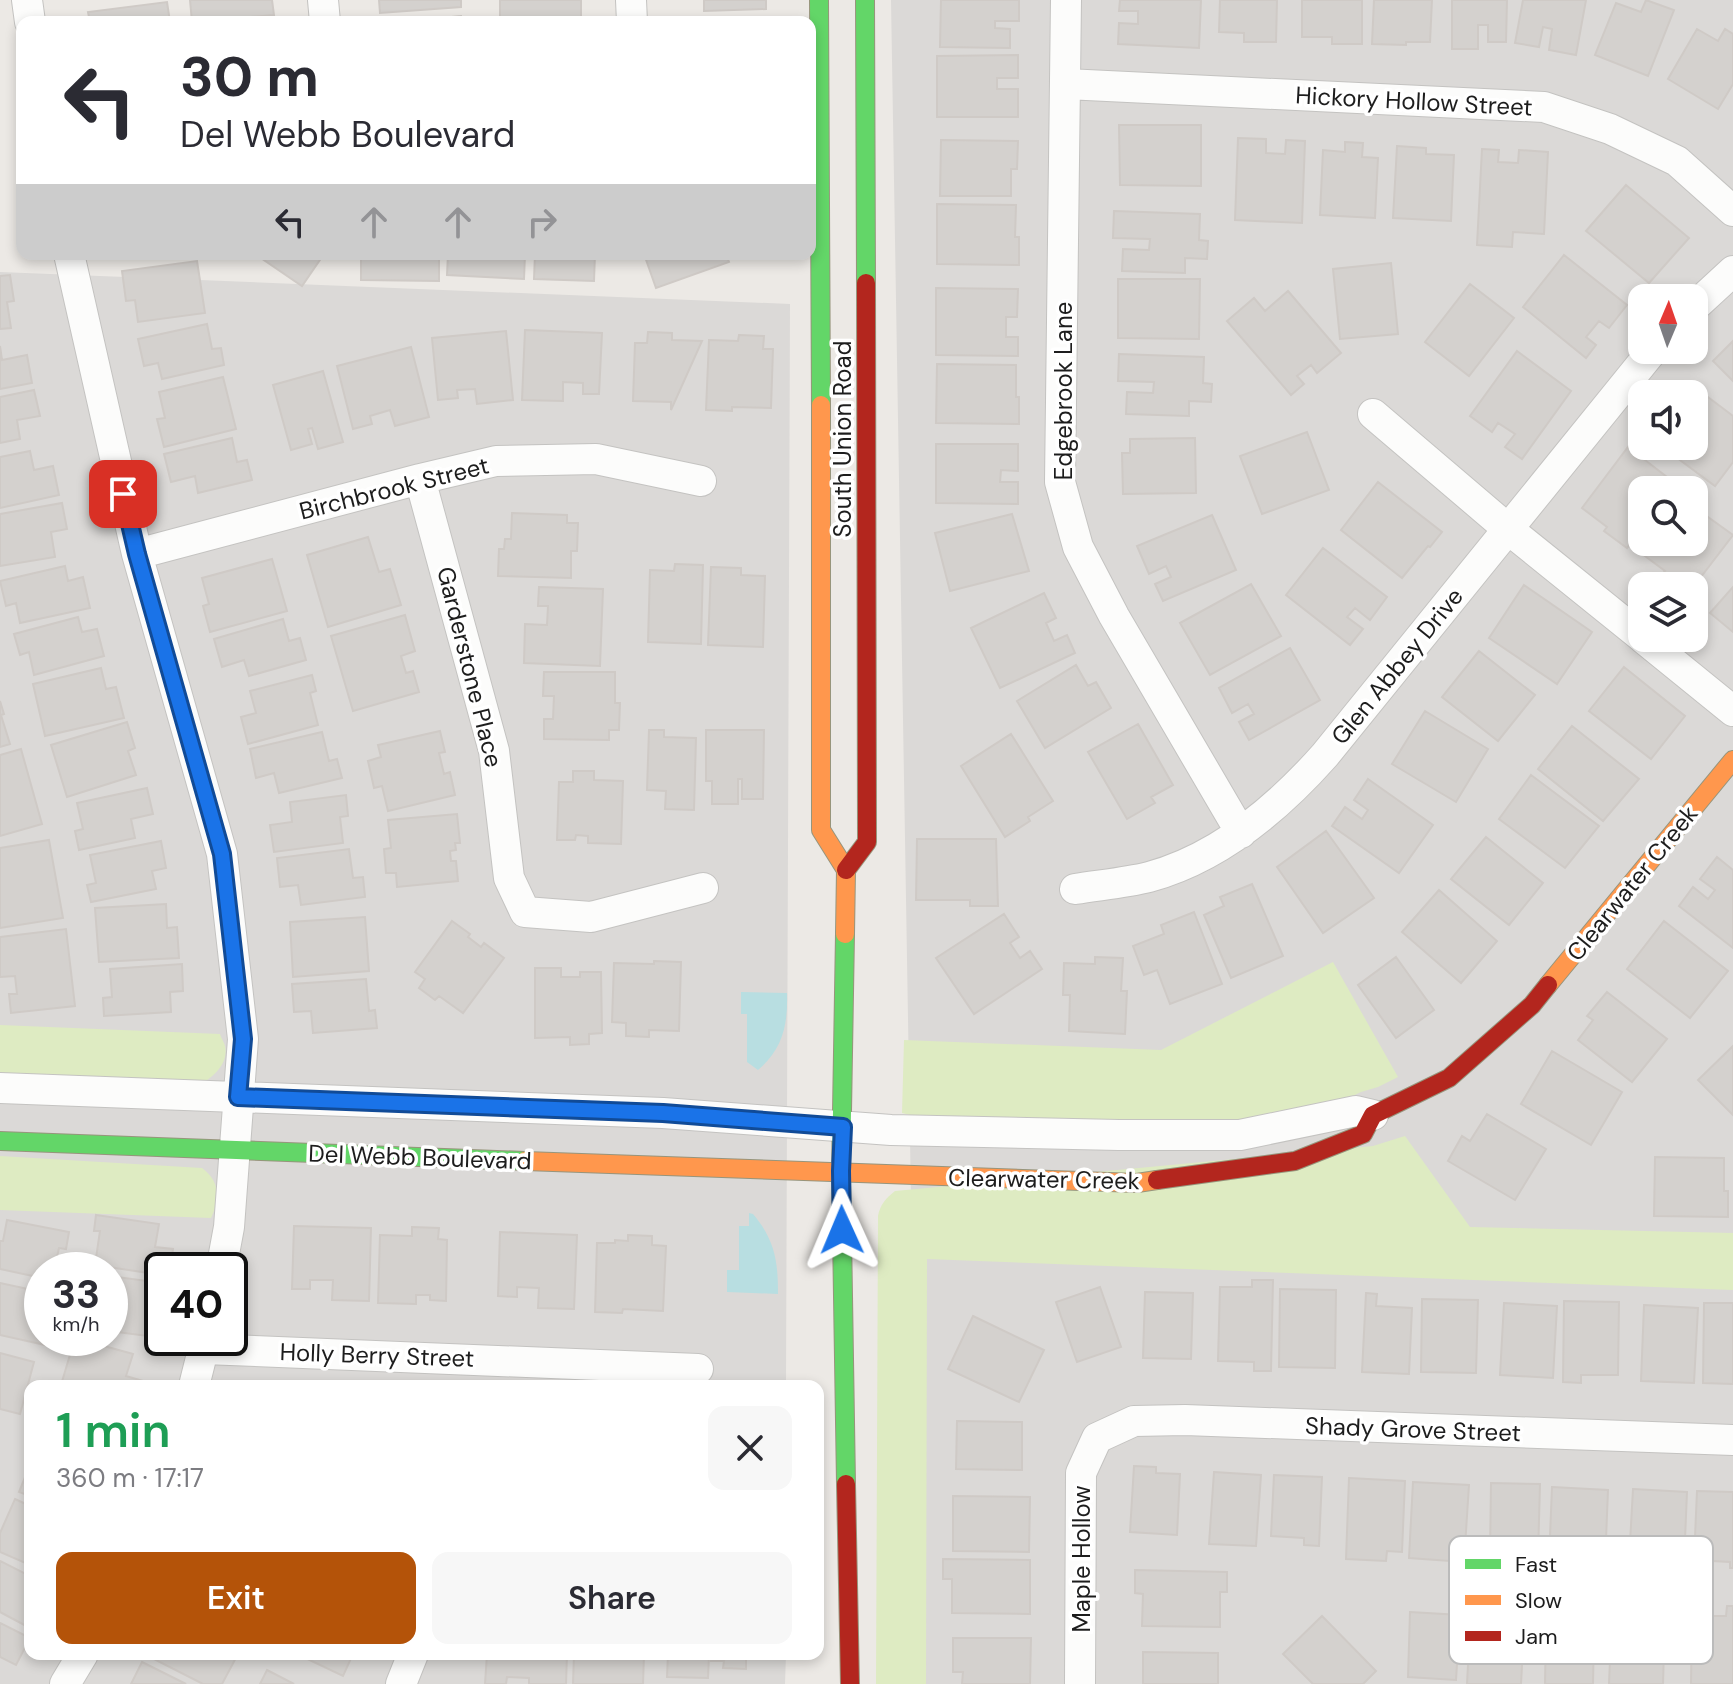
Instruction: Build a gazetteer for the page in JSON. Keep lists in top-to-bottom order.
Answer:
{
  "streets": {
    "street": [
      "Hickory Hollow Street",
      "Edgebrook Lane",
      "South Union Road",
      "Birchbrook Street",
      "Glen Abbey Drive",
      "Garderstone Place",
      "Clearwater Creek",
      "Del Webb Boulevard",
      "Holly Berry Street",
      "Shady Grove Street",
      "Maple Hollow"
    ]
  },
  "crossings": [
    ["Hickory Hollow Street", "Edgebrook Lane"],
    ["Edgebrook Lane", "Glen Abbey Drive"],
    ["Birchbrook Street", "Garderstone Place"],
    ["Clearwater Creek", "Del Webb Boulevard"],
    ["Shady Grove Street", "Maple Hollow"]
  ],
  "legend": ["Fast", "Slow", "Jam"],
  "north": "top",
  "page": {
    "turn": ["30 m", "Del Webb Boulevard"],
    "speed": "33 km/h",
    "limit": "40",
    "heading": ["1 min", "360 m · 17:17"],
    "buttons": ["Exit", "Share"]
  }
}
